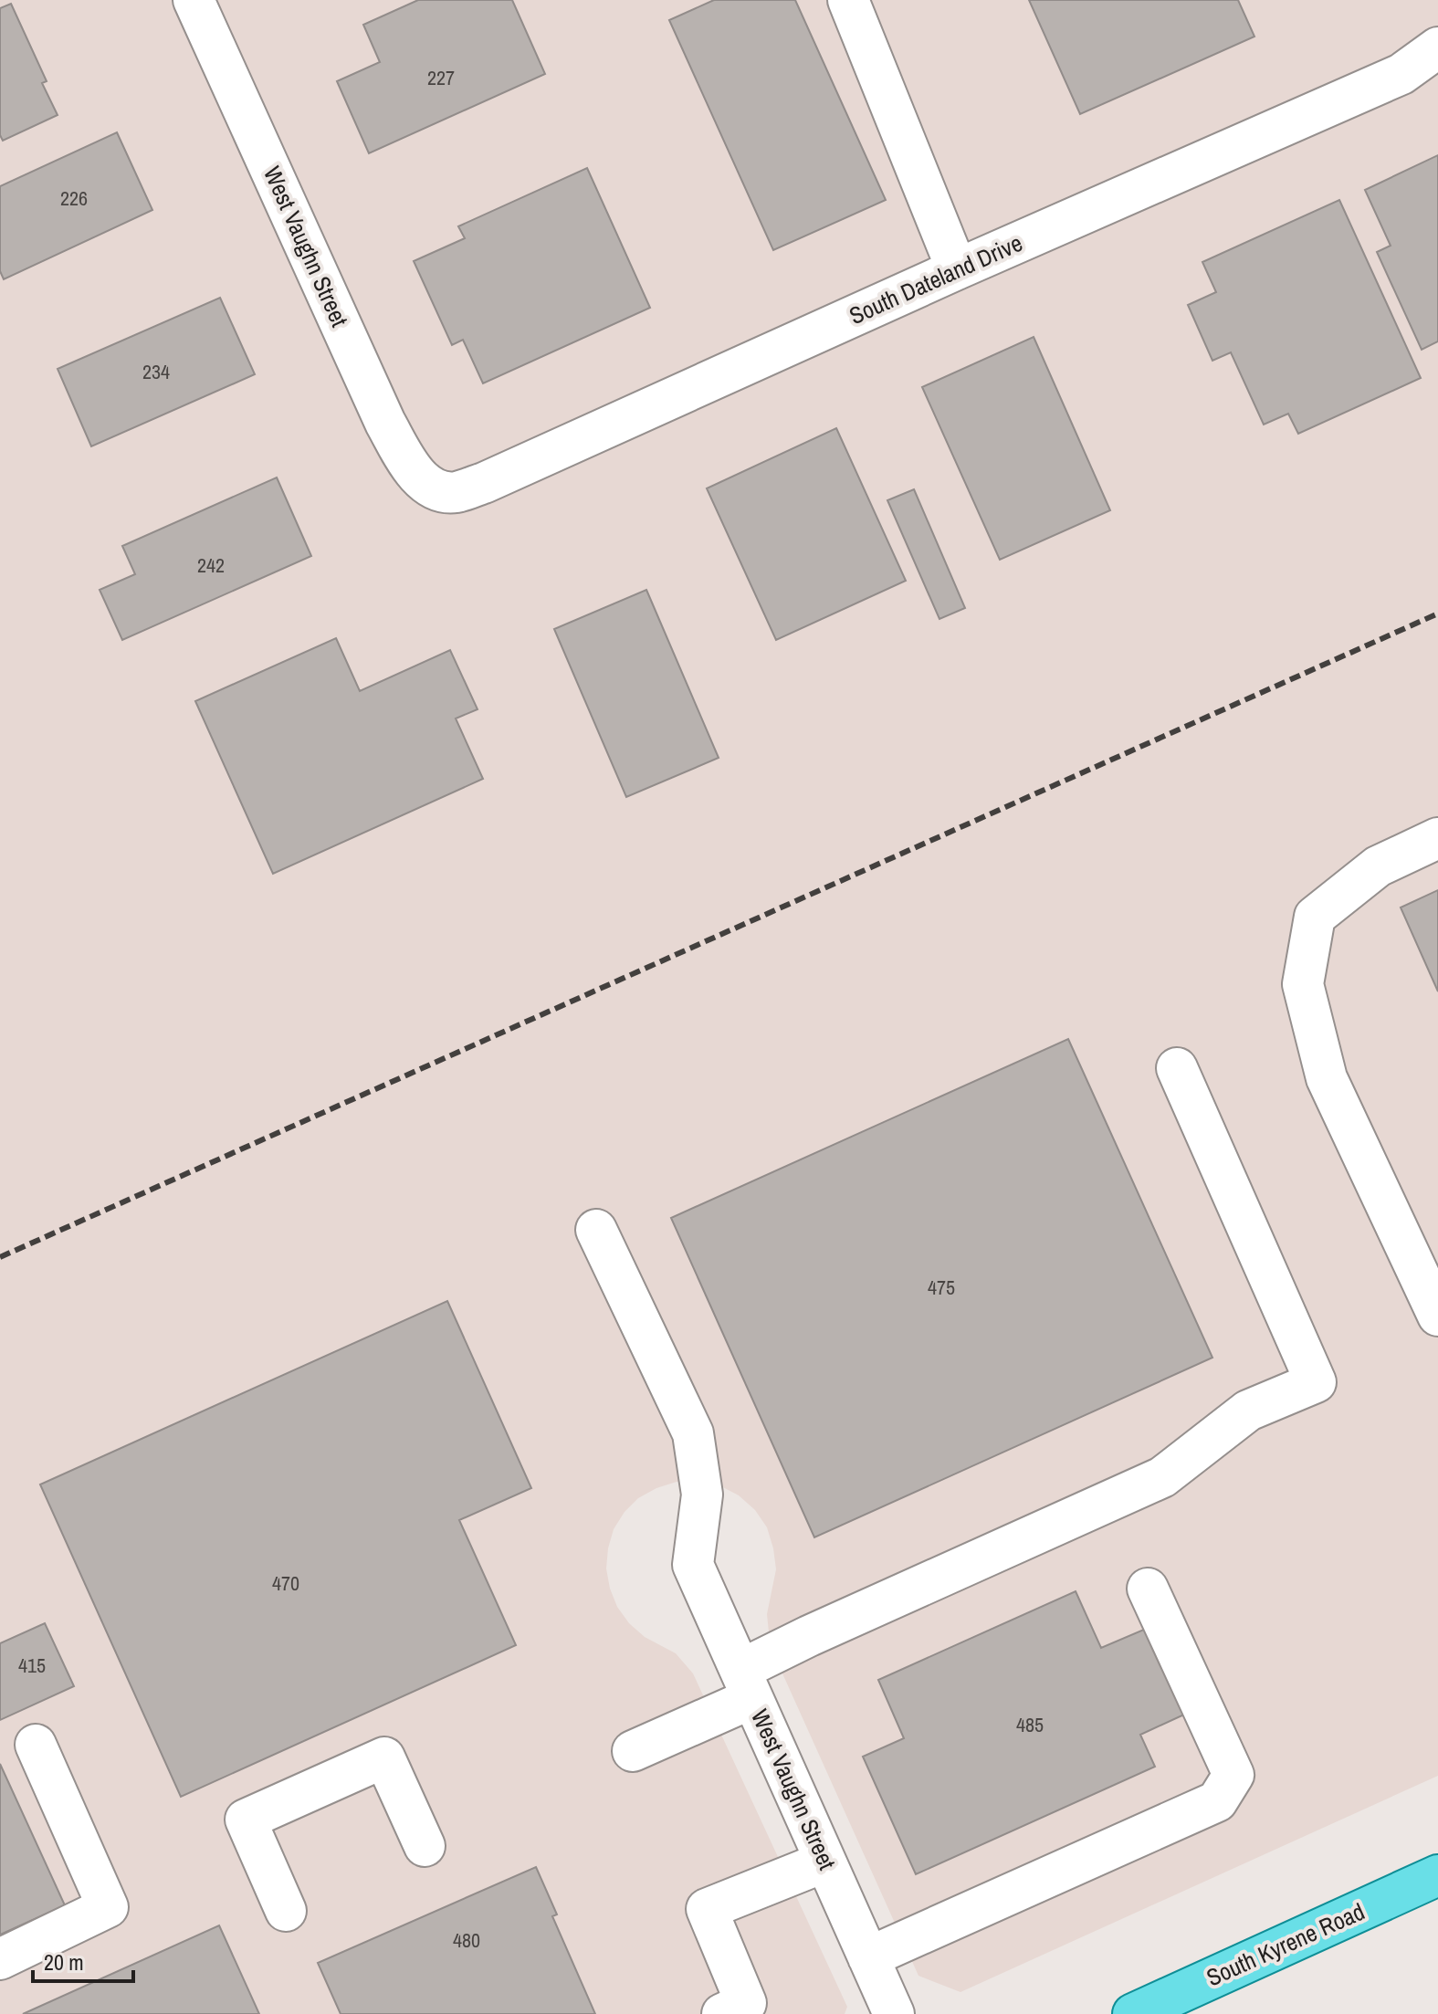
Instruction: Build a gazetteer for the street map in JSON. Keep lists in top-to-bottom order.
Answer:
{
  "streets": {
    "main road": ["South Kyrene Road"],
    "street": ["West Vaughn Street", "South Dateland Drive"]
  },
  "crossings": [
    ["West Vaughn Street", "South Dateland Drive"]
  ],
  "house_numbers": [
    "227",
    "226",
    "234",
    "242",
    "475",
    "470",
    "415",
    "485",
    "480"
  ],
  "scale_bar": "20 m"
}
